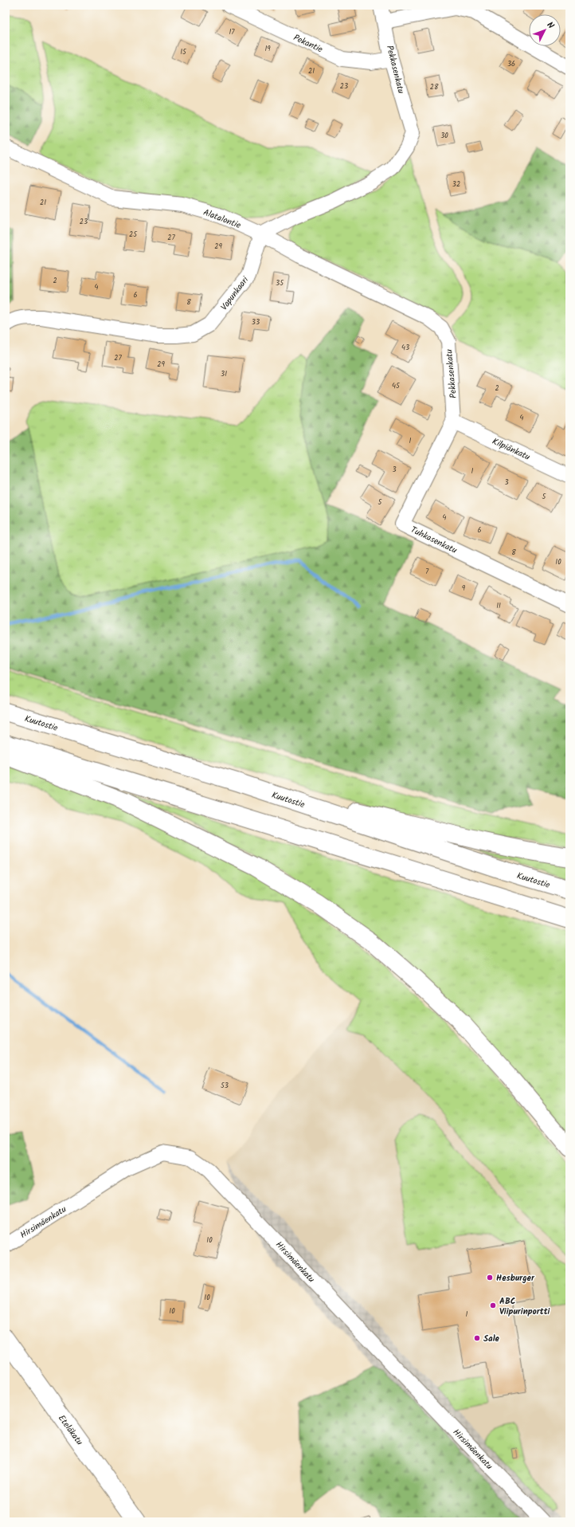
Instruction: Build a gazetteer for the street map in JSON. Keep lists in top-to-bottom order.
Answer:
{
  "streets": {
    "main road": ["Kuutostie", "Eteläkatu"],
    "street": [
      "Pekantie",
      "Pekkasenkatu",
      "Alatalontie",
      "Vapunkaari",
      "Kilpiänkatu",
      "Tuhkasenkatu",
      "Hirsimäenkatu"
    ]
  },
  "crossings": [
    ["Pekantie", "Pekkasenkatu"],
    ["Pekkasenkatu", "Alatalontie"],
    ["Pekkasenkatu", "Vapunkaari"],
    ["Pekkasenkatu", "Kilpiänkatu"],
    ["Pekkasenkatu", "Tuhkasenkatu"],
    ["Alatalontie", "Vapunkaari"],
    ["Kilpiänkatu", "Tuhkasenkatu"]
  ],
  "places": ["Hesburger", "ABC Viipurinportti", "Sale"],
  "house_numbers": [
    "17",
    "19",
    "15",
    "36",
    "21",
    "23",
    "28",
    "30",
    "32",
    "21",
    "23",
    "25",
    "27",
    "29",
    "2",
    "35",
    "4",
    "6",
    "8",
    "33",
    "43",
    "27",
    "29",
    "31",
    "45",
    "2",
    "4",
    "1",
    "3",
    "1",
    "3",
    "5",
    "5",
    "4",
    "6",
    "8",
    "10",
    "7",
    "9",
    "11",
    "53",
    "10",
    "10",
    "10",
    "1"
  ],
  "north": "top right"
}
